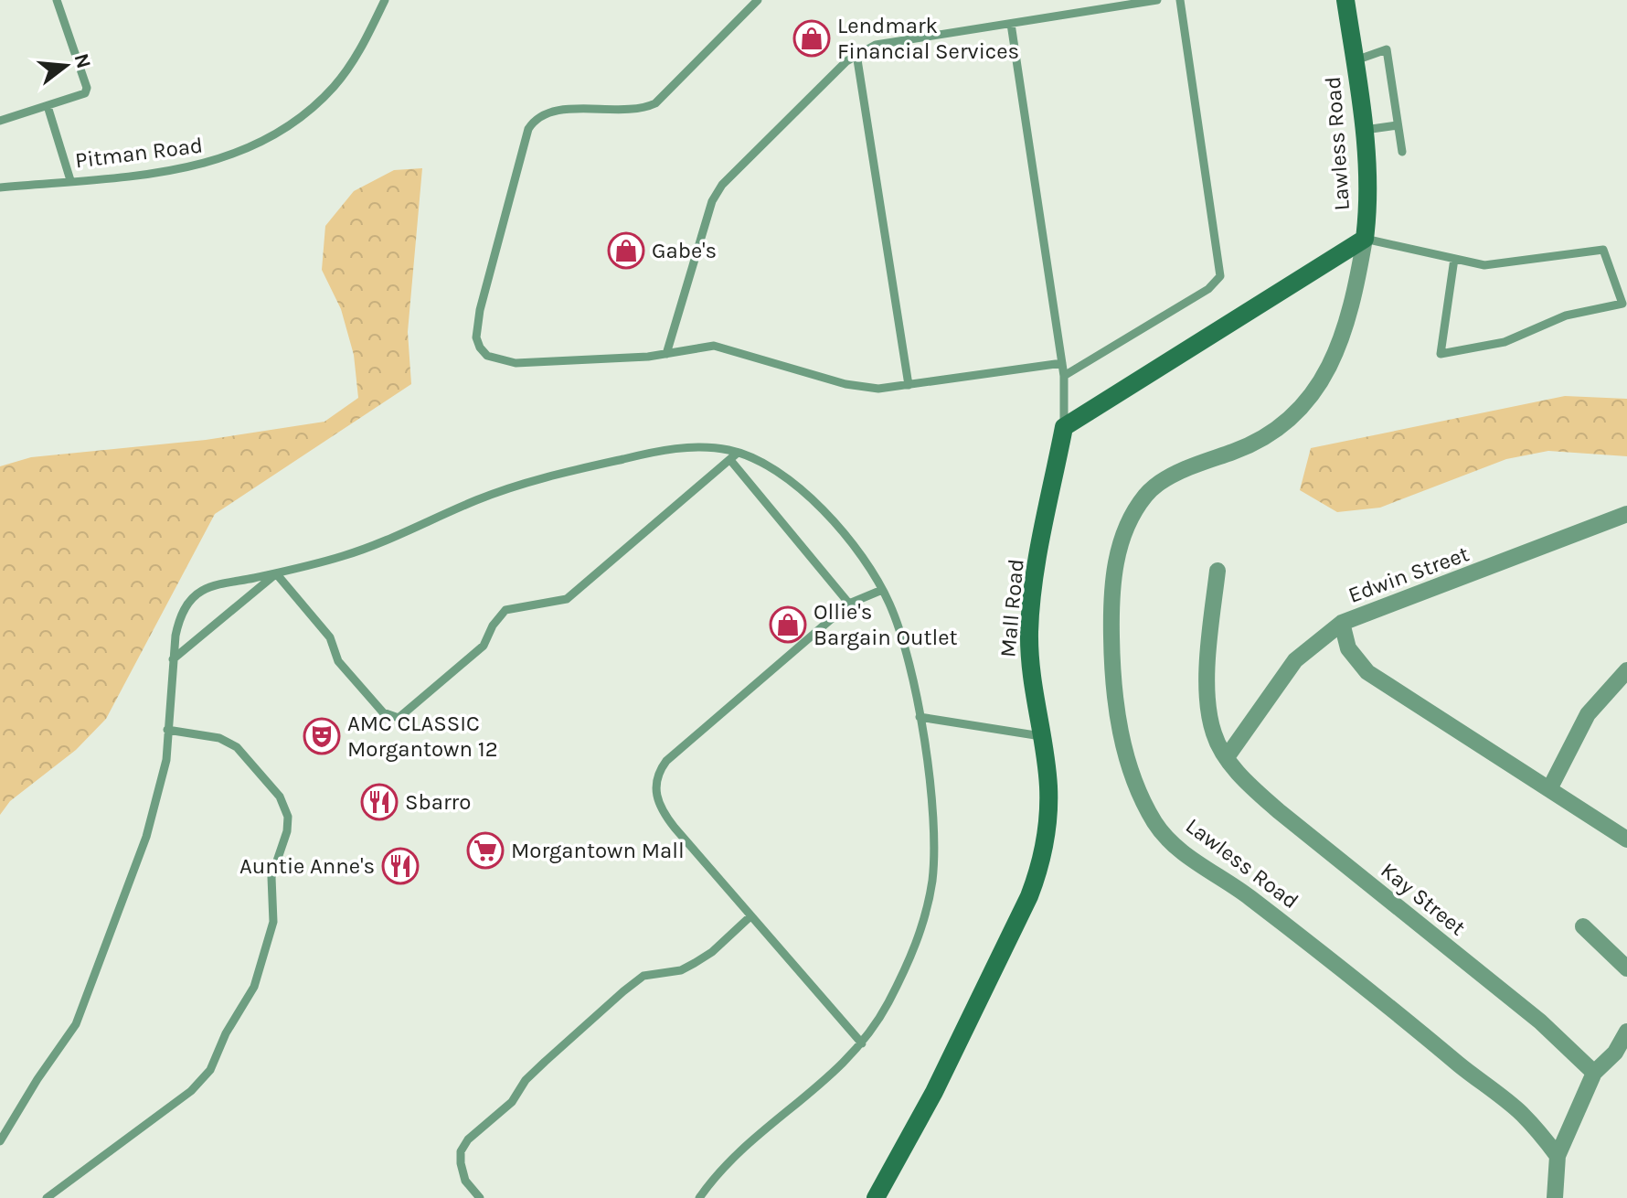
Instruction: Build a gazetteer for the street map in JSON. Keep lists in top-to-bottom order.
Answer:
{
  "streets": {
    "street": [
      "Lawless Road",
      "Edwin Street",
      "Mall Road",
      "Kay Street"
    ],
    "lane": ["Pitman Road"]
  },
  "places": {
    "shop": ["Lendmark Financial Services", "Gabe's", "Ollie's Bargain Outlet"],
    "theatre": ["AMC CLASSIC Morgantown 12"],
    "restaurant": ["Sbarro", "Auntie Anne's"],
    "supermarket": ["Morgantown Mall"]
  },
  "north": "right"
}
